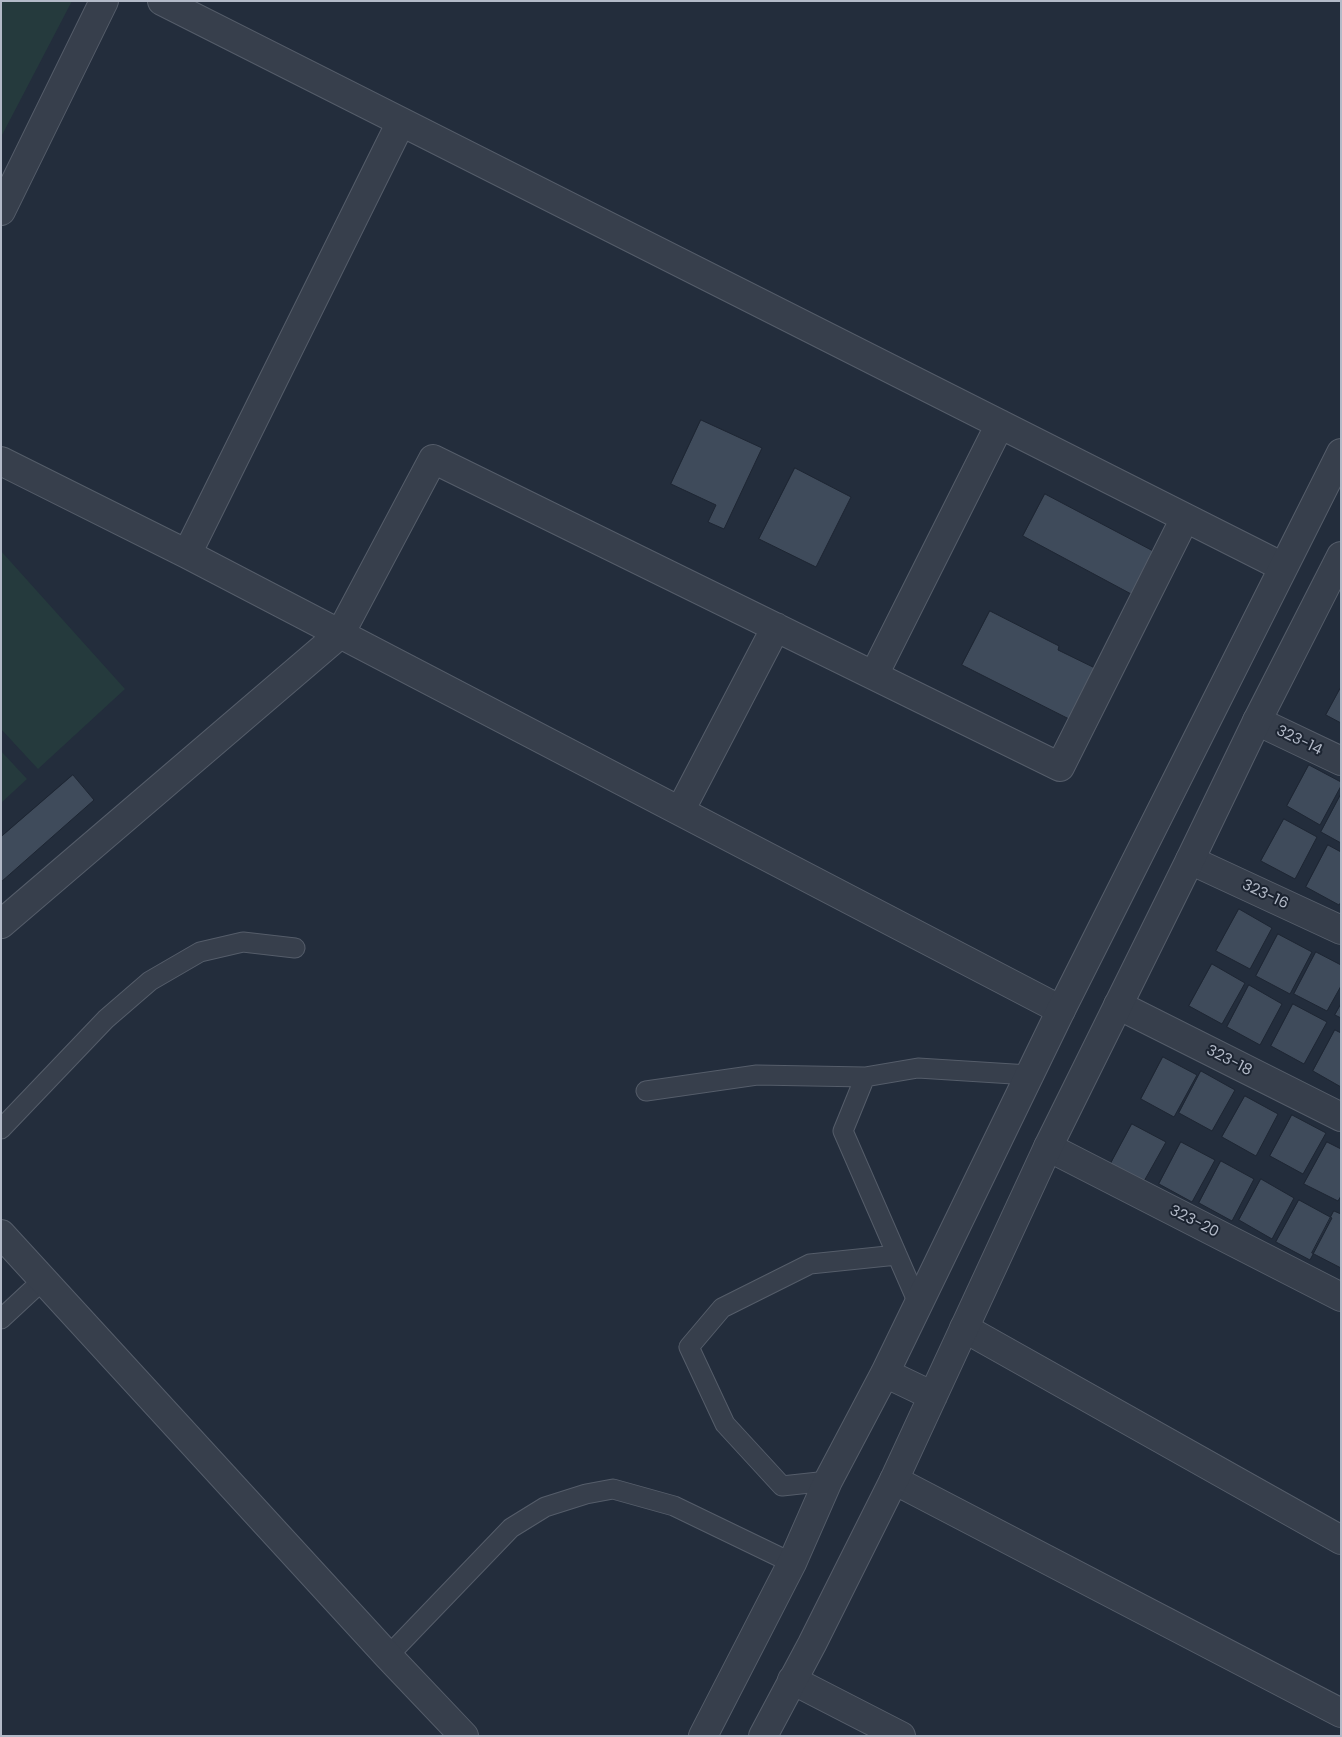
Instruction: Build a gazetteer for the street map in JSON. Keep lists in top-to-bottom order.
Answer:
{
  "streets": {
    "street": [
      "323-14",
      "323-16",
      "323-18",
      "323-20"
    ]
  }
}
